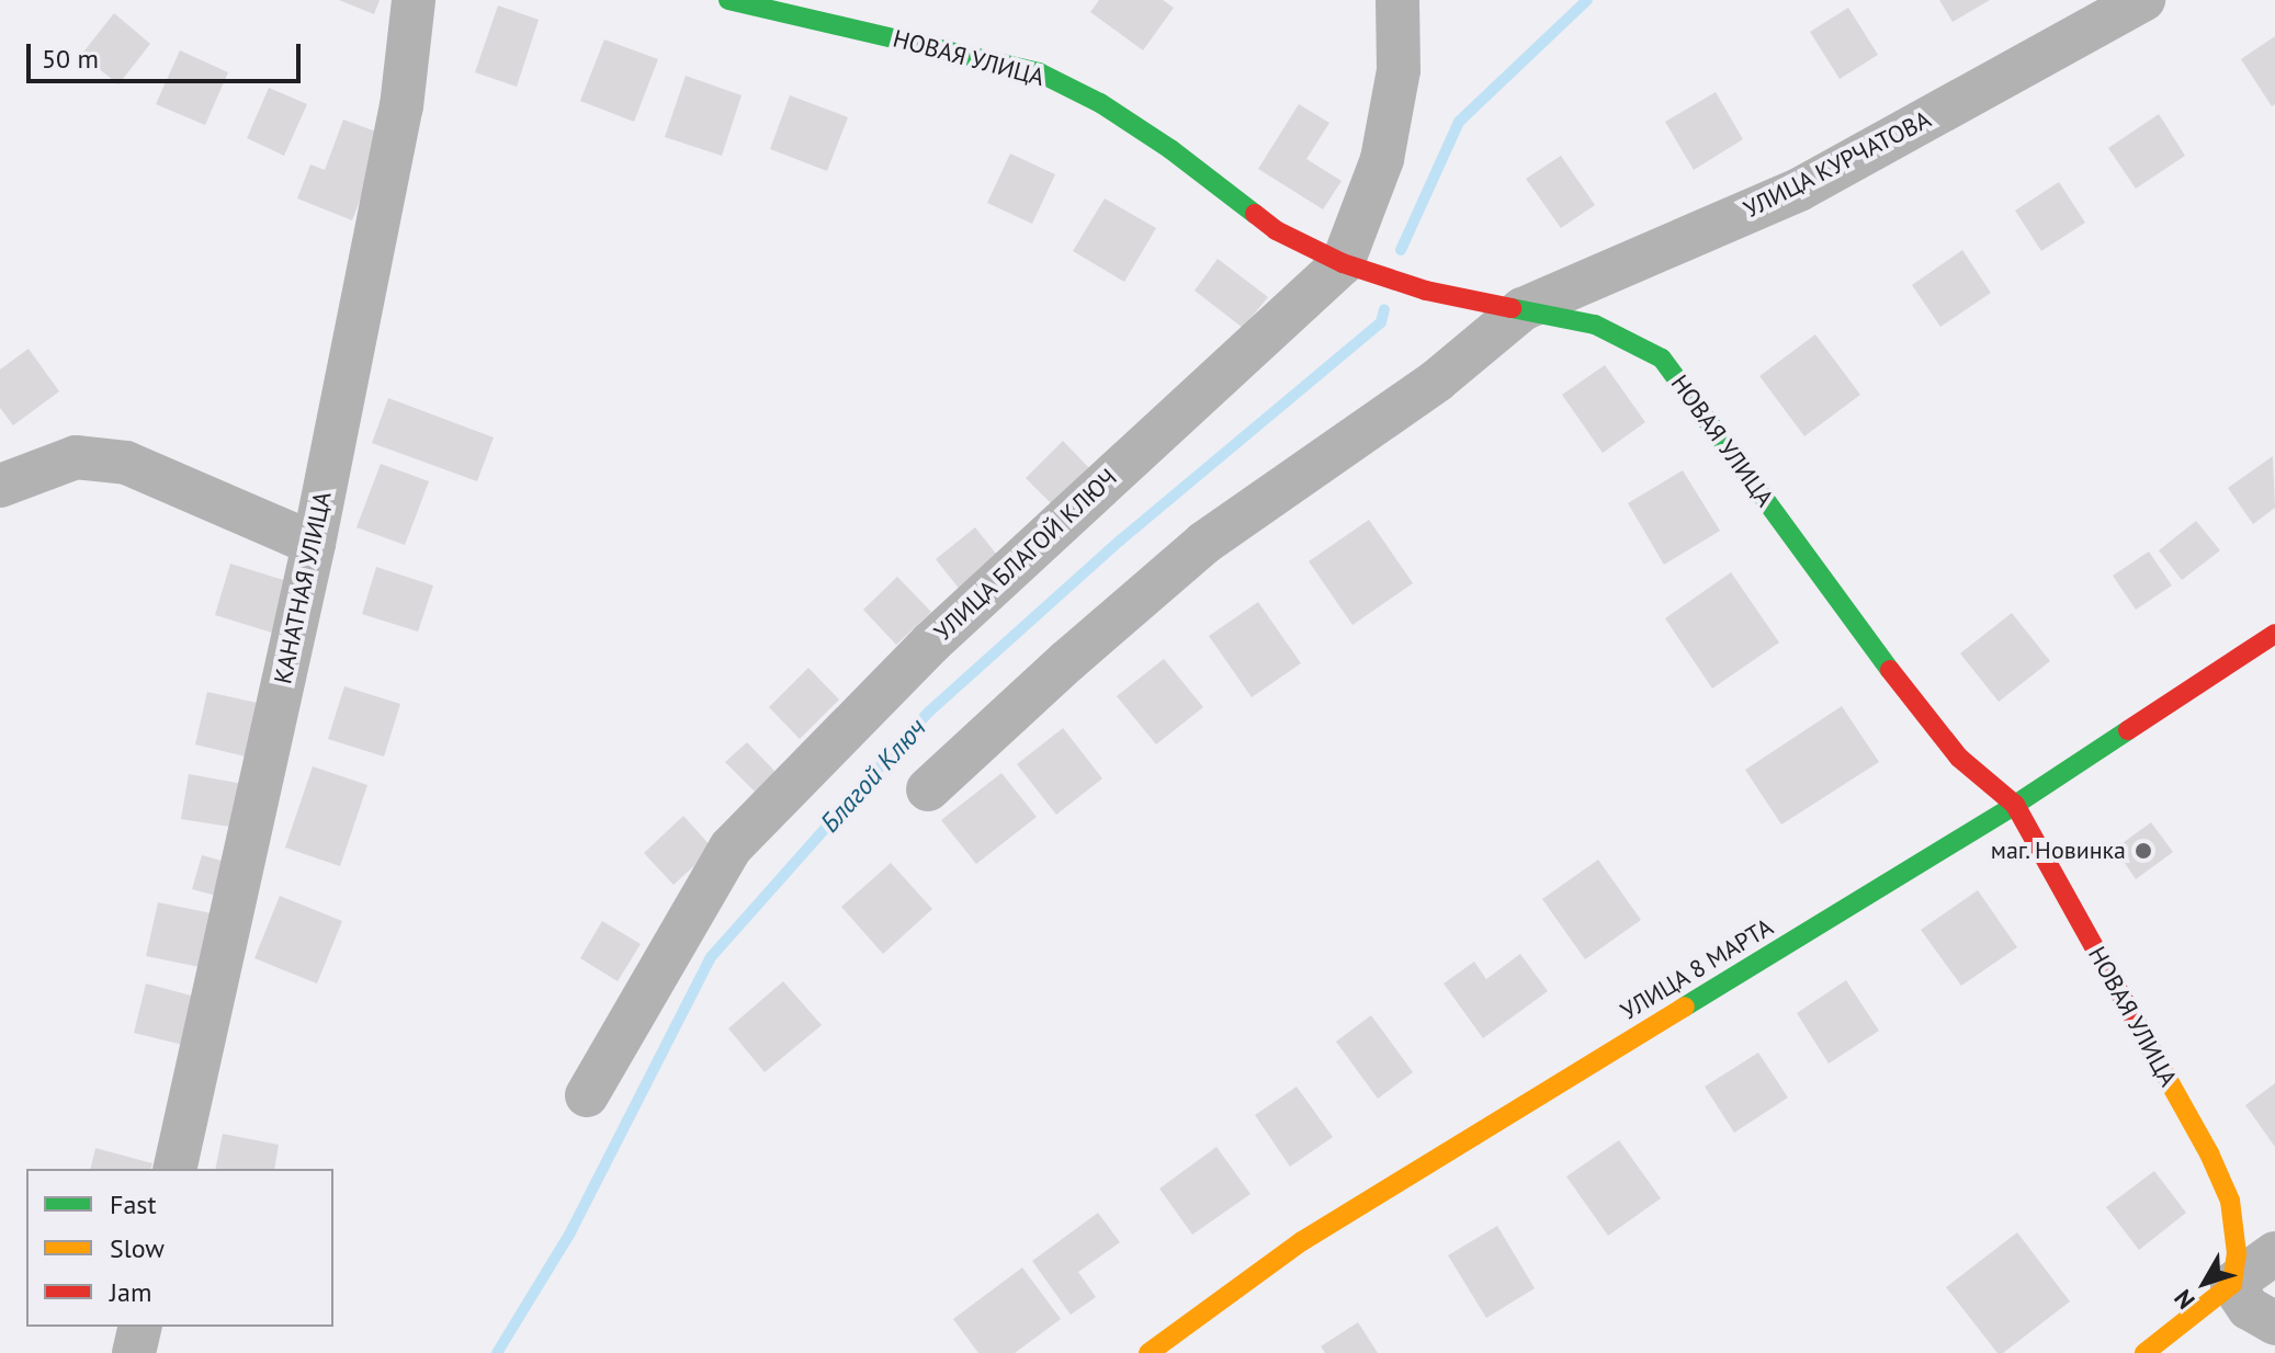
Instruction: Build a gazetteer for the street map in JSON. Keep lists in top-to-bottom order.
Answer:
{
  "streets": {
    "street": [
      "НОВАЯ УЛИЦА",
      "УЛИЦА КУРЧАТОВА",
      "УЛИЦА БЛАГОЙ КЛЮЧ",
      "КАНАТНАЯ УЛИЦА",
      "УЛИЦА 8 МАРТА"
    ]
  },
  "crossings": [
    ["НОВАЯ УЛИЦА", "УЛИЦА КУРЧАТОВА"],
    ["НОВАЯ УЛИЦА", "УЛИЦА БЛАГОЙ КЛЮЧ"],
    ["НОВАЯ УЛИЦА", "УЛИЦА 8 МАРТА"]
  ],
  "water": ["Благой Ключ"],
  "places": ["маг. Новинка"],
  "legend": ["Fast", "Slow", "Jam"],
  "scale_bar": "50 m",
  "north": "bottom left"
}
